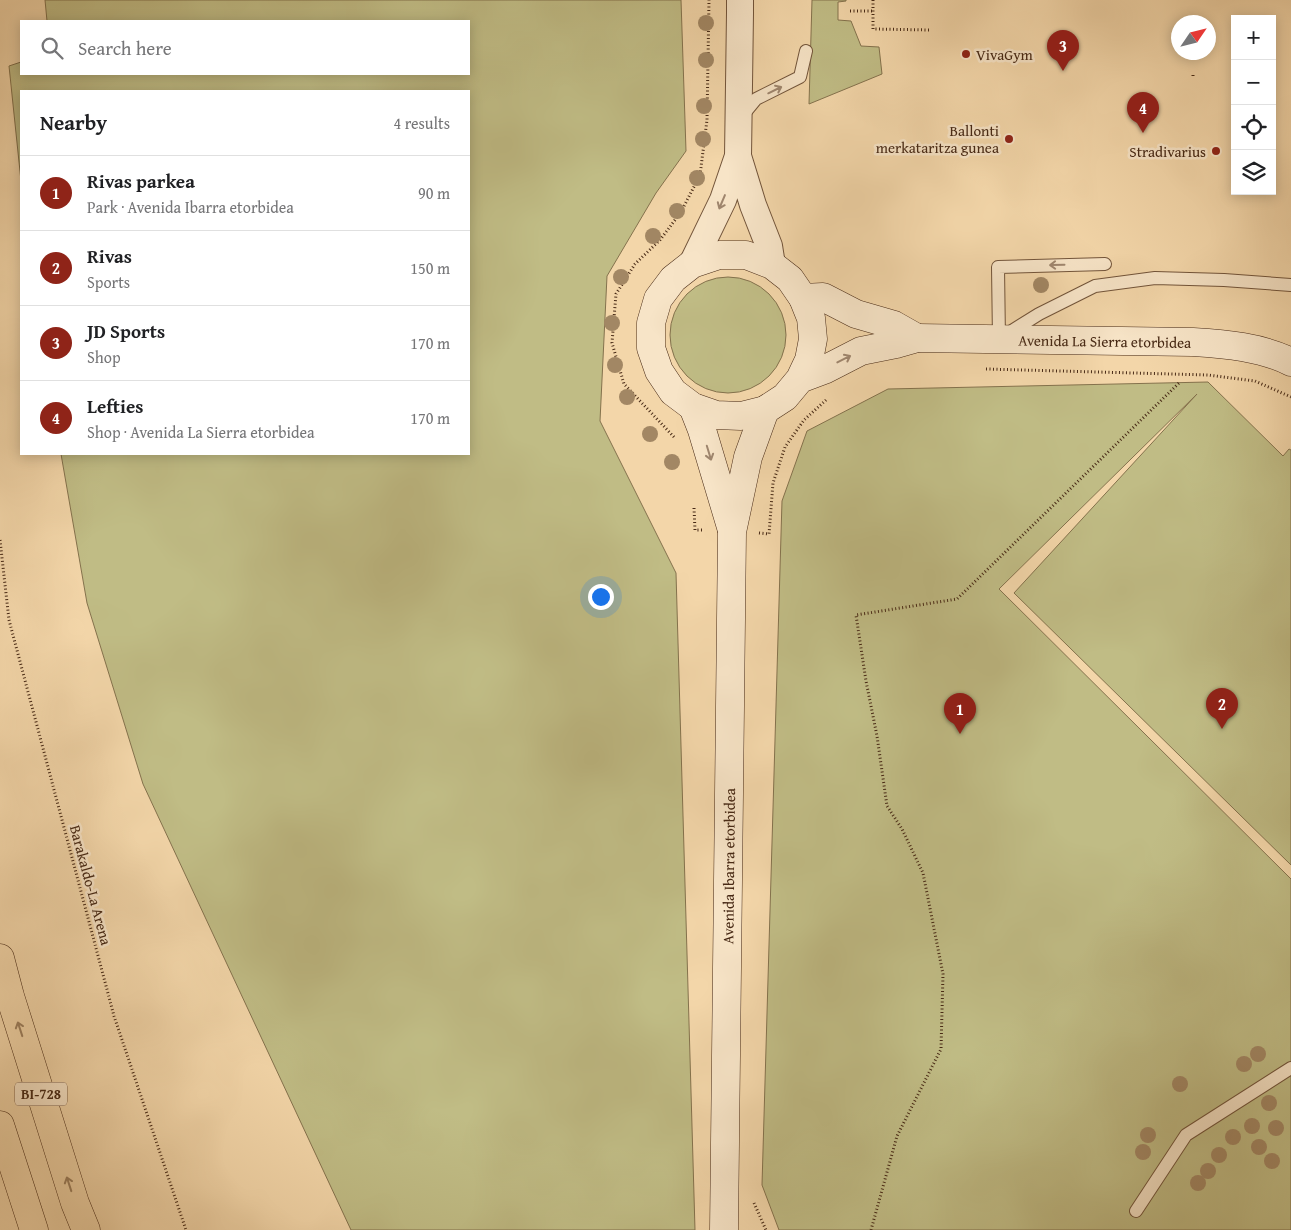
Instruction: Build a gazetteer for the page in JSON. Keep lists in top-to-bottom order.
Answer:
{
  "streets": {
    "main road": ["BI-728"],
    "street": ["Avenida La Sierra etorbidea", "Avenida Ibarra etorbidea"],
    "path": ["Barakaldo-La Arena"]
  },
  "crossings": [
    ["Avenida La Sierra etorbidea", "Avenida Ibarra etorbidea"]
  ],
  "places": ["VivaGym", "Ballonti merkataritza gunea", "Stradivarius"],
  "north": "top right",
  "page": {
    "map_buttons": ["+", "−"],
    "search": "Search here",
    "pins": [
      "3",
      "4",
      "2",
      "1"
    ],
    "heading": ["Nearby", "4 results"],
    "list": [
      {
        "mark": "1",
        "name": "Rivas parkea",
        "note": "Park · Avenida Ibarra etorbidea",
        "value": "90 m"
      },
      {
        "mark": "2",
        "name": "Rivas",
        "note": "Sports",
        "value": "150 m"
      },
      {
        "mark": "3",
        "name": "JD Sports",
        "note": "Shop",
        "value": "170 m"
      },
      {
        "mark": "4",
        "name": "Lefties",
        "note": "Shop · Avenida La Sierra etorbidea",
        "value": "170 m"
      }
    ]
  }
}
